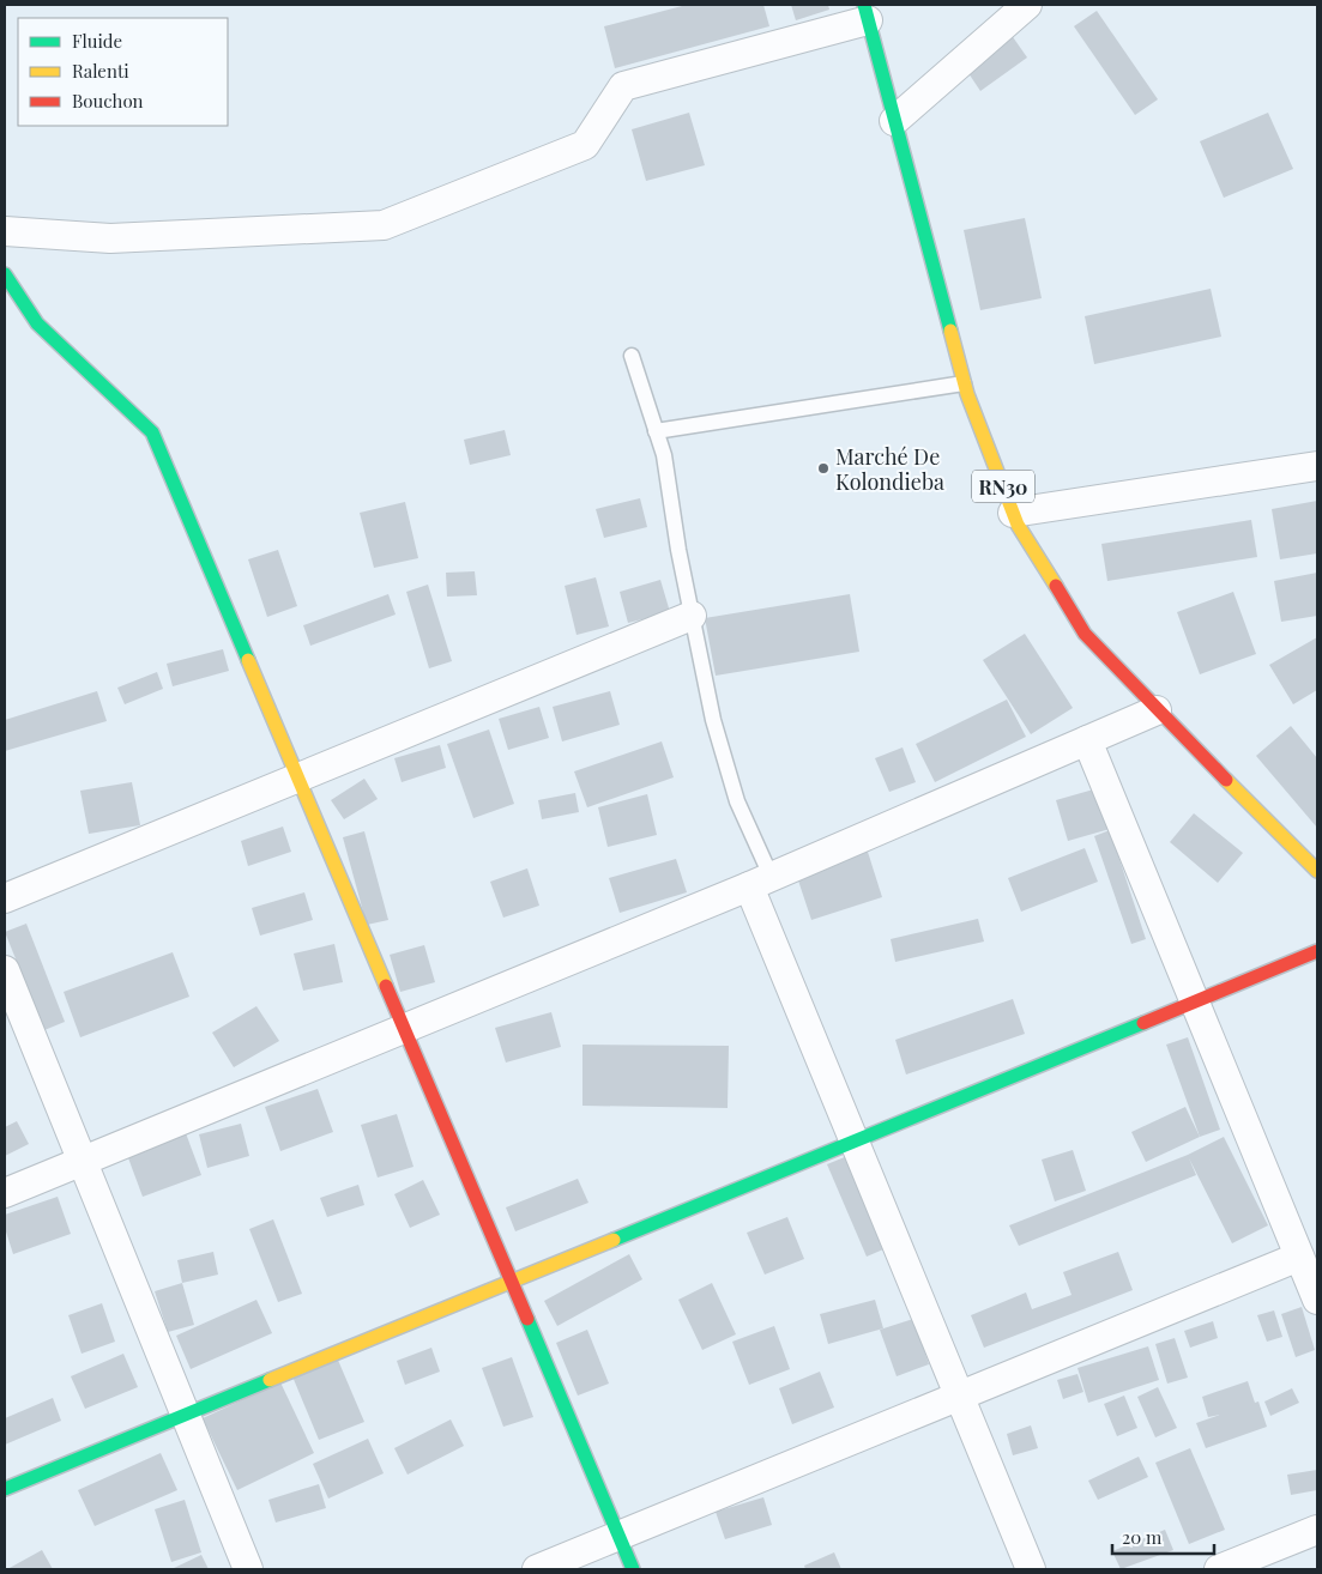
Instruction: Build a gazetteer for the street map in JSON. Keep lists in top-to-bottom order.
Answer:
{
  "streets": {
    "street": ["RN30"]
  },
  "places": ["Marché De Kolondieba"],
  "legend": ["Fluide", "Ralenti", "Bouchon"],
  "scale_bar": "20 m"
}
